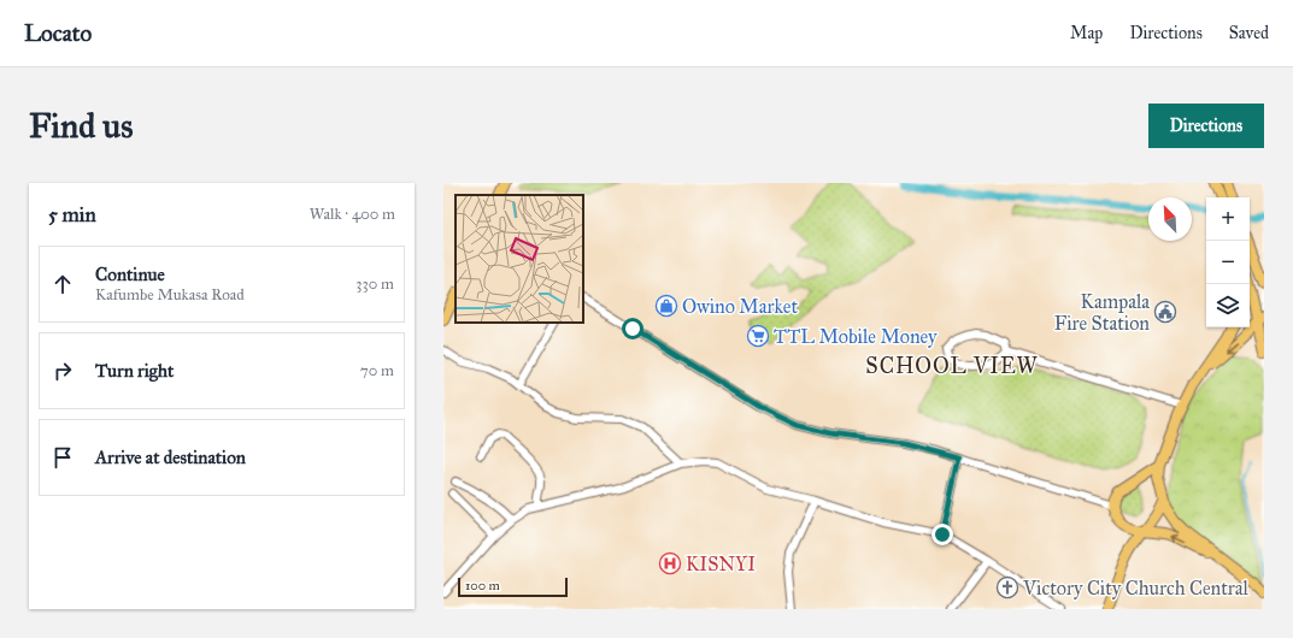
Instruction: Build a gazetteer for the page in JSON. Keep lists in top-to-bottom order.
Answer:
{
  "districts": ["SCHOOL VIEW"],
  "places": {
    "shop": ["Owino Market"],
    "public building": ["Kampala Fire Station"],
    "supermarket": ["TTL Mobile Money"],
    "hospital": ["KISNYI"],
    "church": ["Victory City Church Central"]
  },
  "scale_bar": "100 m",
  "north": "top left",
  "page": {
    "header": "Locato",
    "nav": ["Map", "Directions", "Saved"],
    "buttons": "Directions",
    "title": "Find us",
    "heading": ["5 min", "Walk · 400 m"],
    "map_buttons": ["+", "−"],
    "list": [
      ["Continue", "Kafumbe Mukasa Road", "330 m"],
      ["Turn right", "70 m"],
      "Arrive at destination"
    ],
    "scale": "100 m"
  }
}
